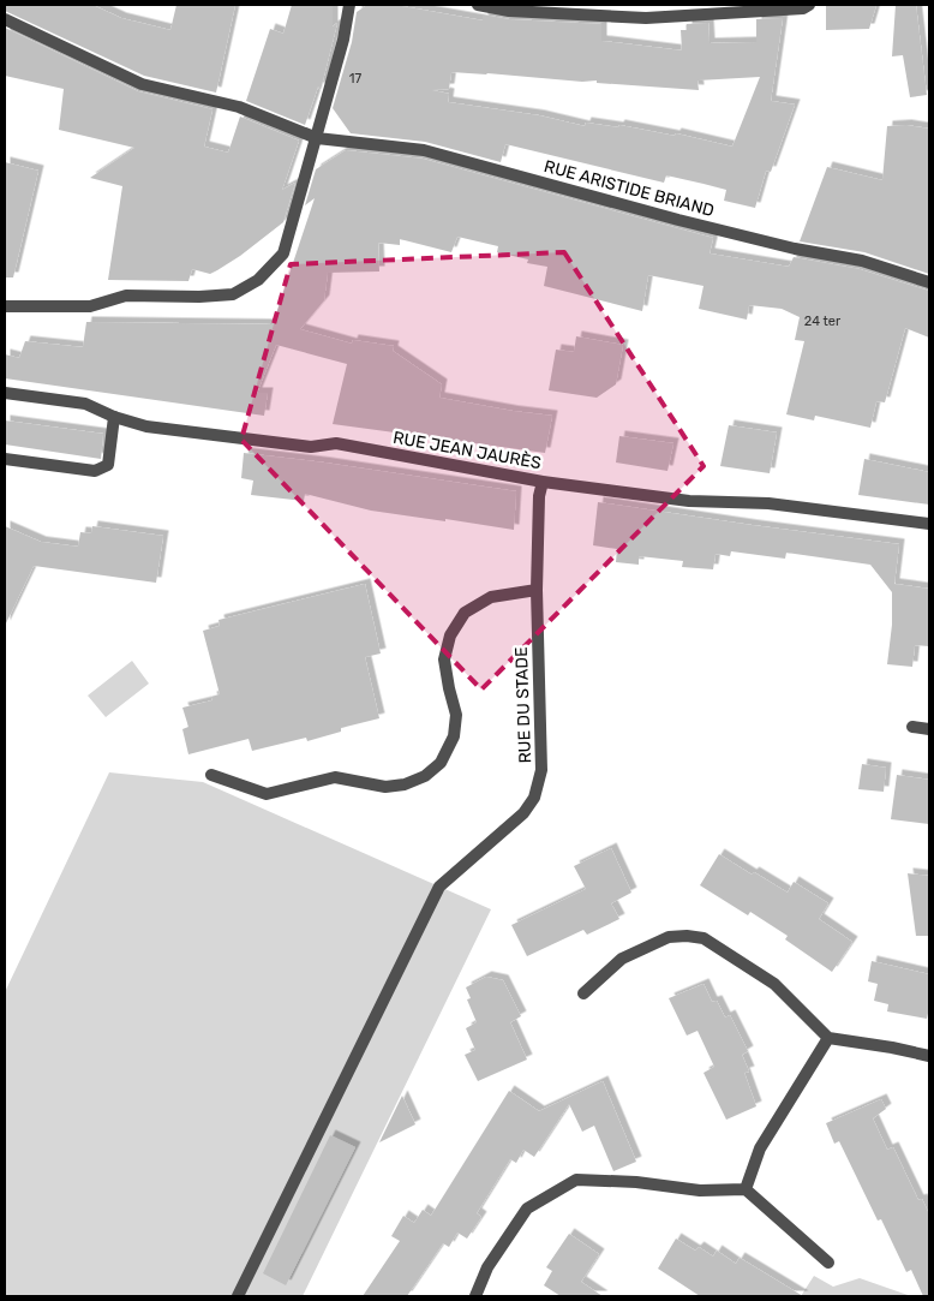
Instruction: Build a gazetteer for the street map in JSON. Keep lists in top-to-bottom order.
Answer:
{
  "streets": {
    "street": ["RUE ARISTIDE BRIAND", "RUE JEAN JAURÈS", "RUE DU STADE"]
  },
  "crossings": [
    ["RUE JEAN JAURÈS", "RUE DU STADE"]
  ],
  "house_numbers": ["17", "24 ter"]
}
